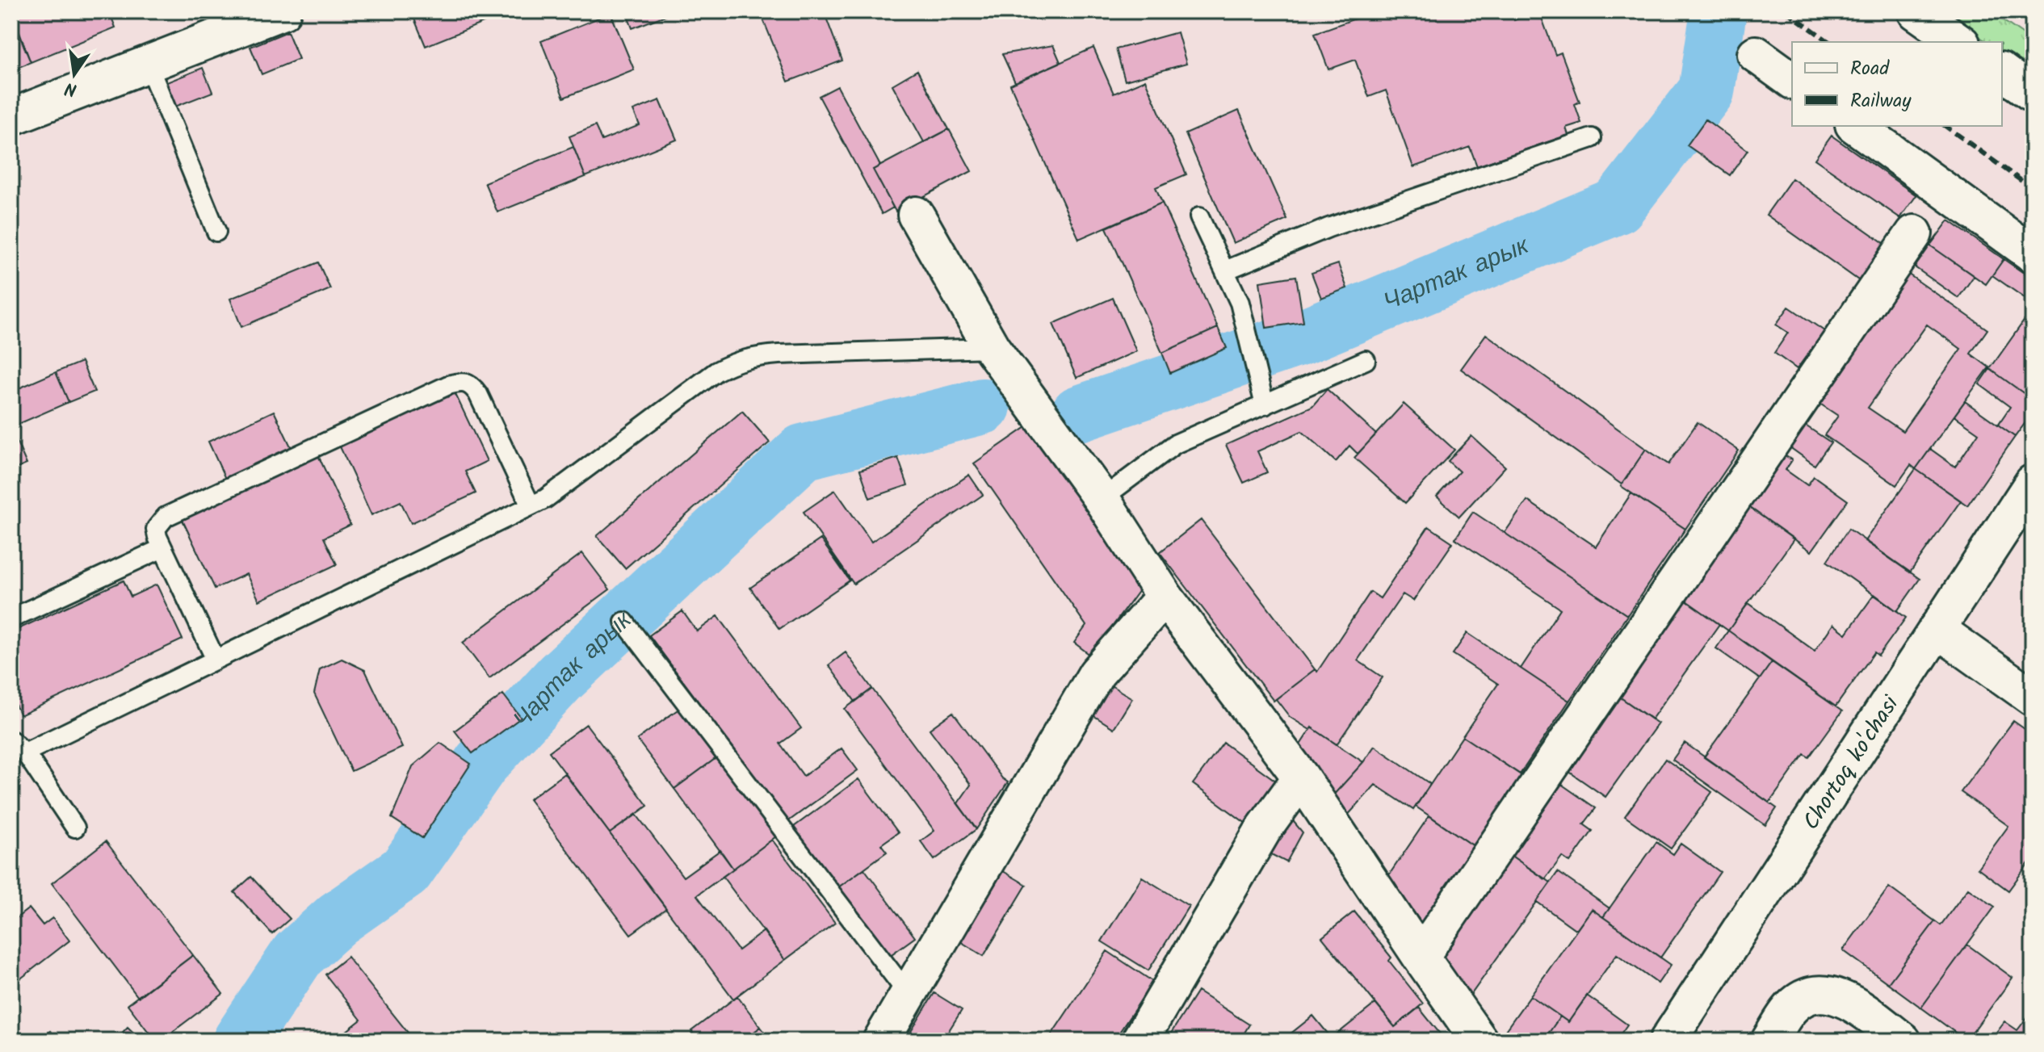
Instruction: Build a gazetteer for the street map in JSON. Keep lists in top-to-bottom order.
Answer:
{
  "streets": {
    "main road": ["Chortoq ko'chasi"]
  },
  "water": ["Чартак арык"],
  "legend": ["Road", "Railway"],
  "north": "bottom"
}
